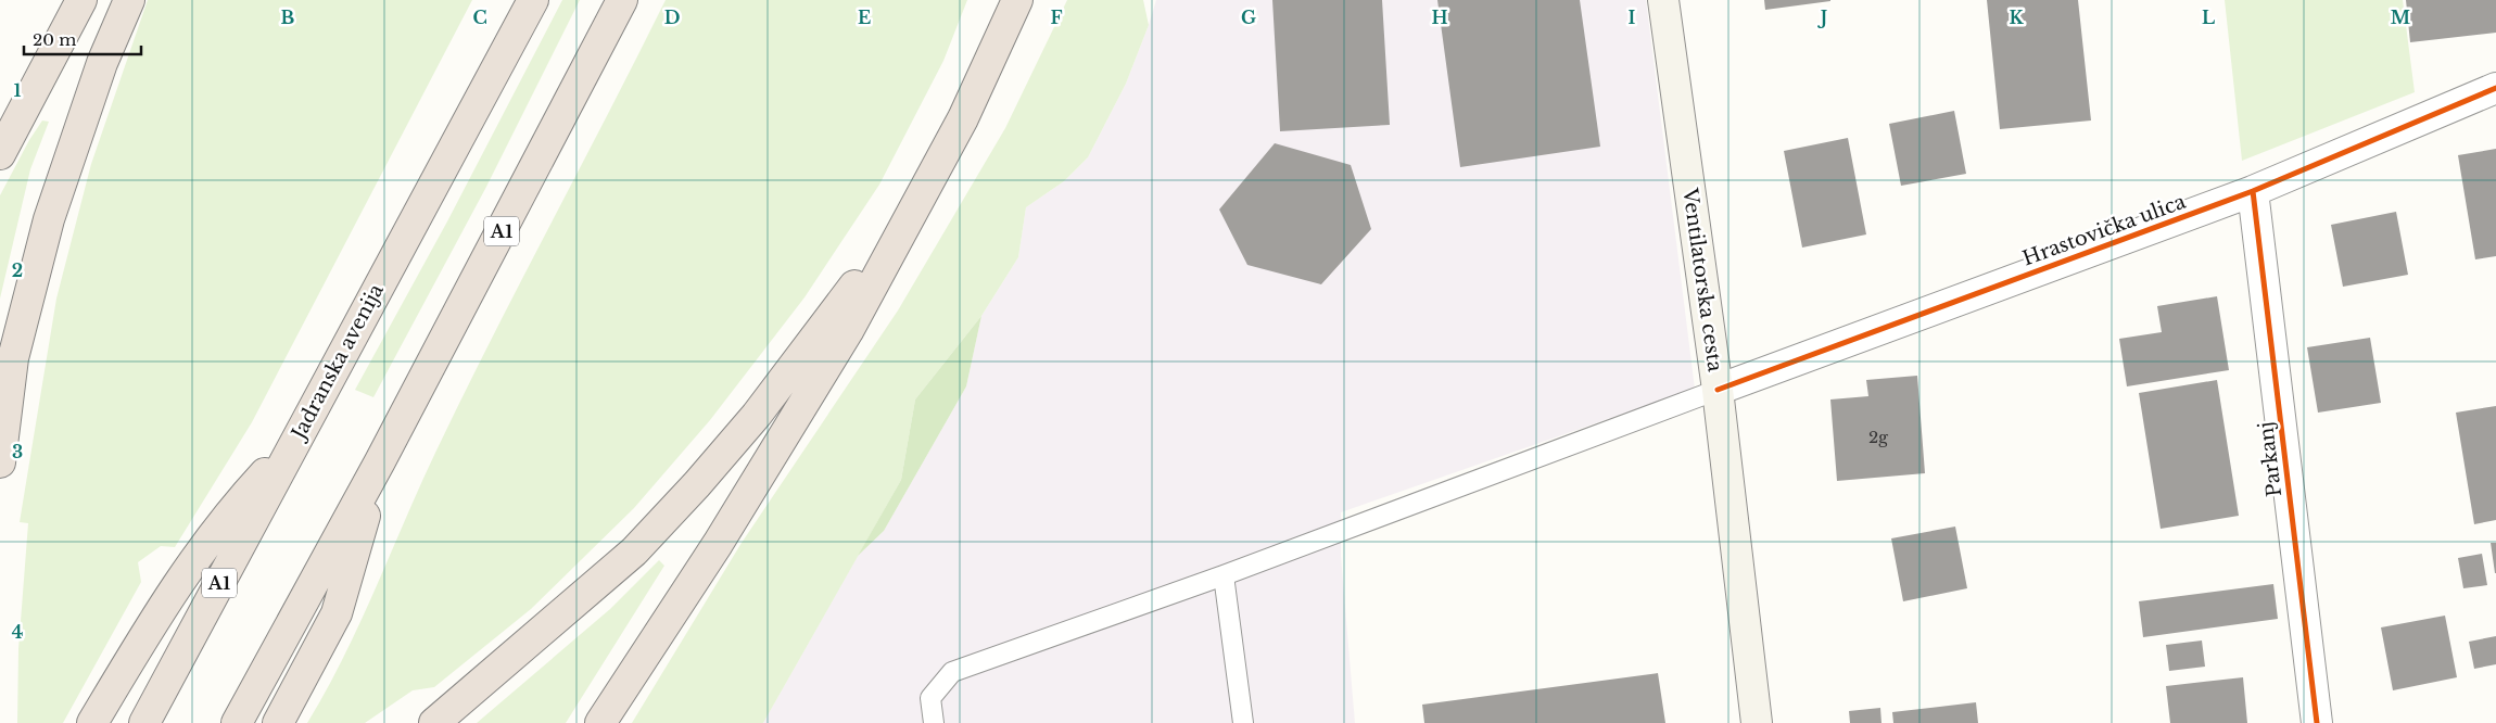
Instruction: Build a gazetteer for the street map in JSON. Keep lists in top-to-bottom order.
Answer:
{
  "streets": {
    "highway": ["A1", "Jadranska avenija"],
    "main road": ["Ventilatorska cesta"],
    "street": ["Hrastovička ulica", "Parkanj"]
  },
  "crossings": [
    ["Hrastovička ulica", "Ventilatorska cesta"],
    ["Hrastovička ulica", "Parkanj"]
  ],
  "house_numbers": ["2g"],
  "scale_bar": "20 m",
  "grid": {
    "columns": [
      "B",
      "C",
      "D",
      "E",
      "F",
      "G",
      "H",
      "I",
      "J",
      "K",
      "L",
      "M"
    ],
    "rows": [
      "1",
      "2",
      "3",
      "4"
    ]
  }
}
